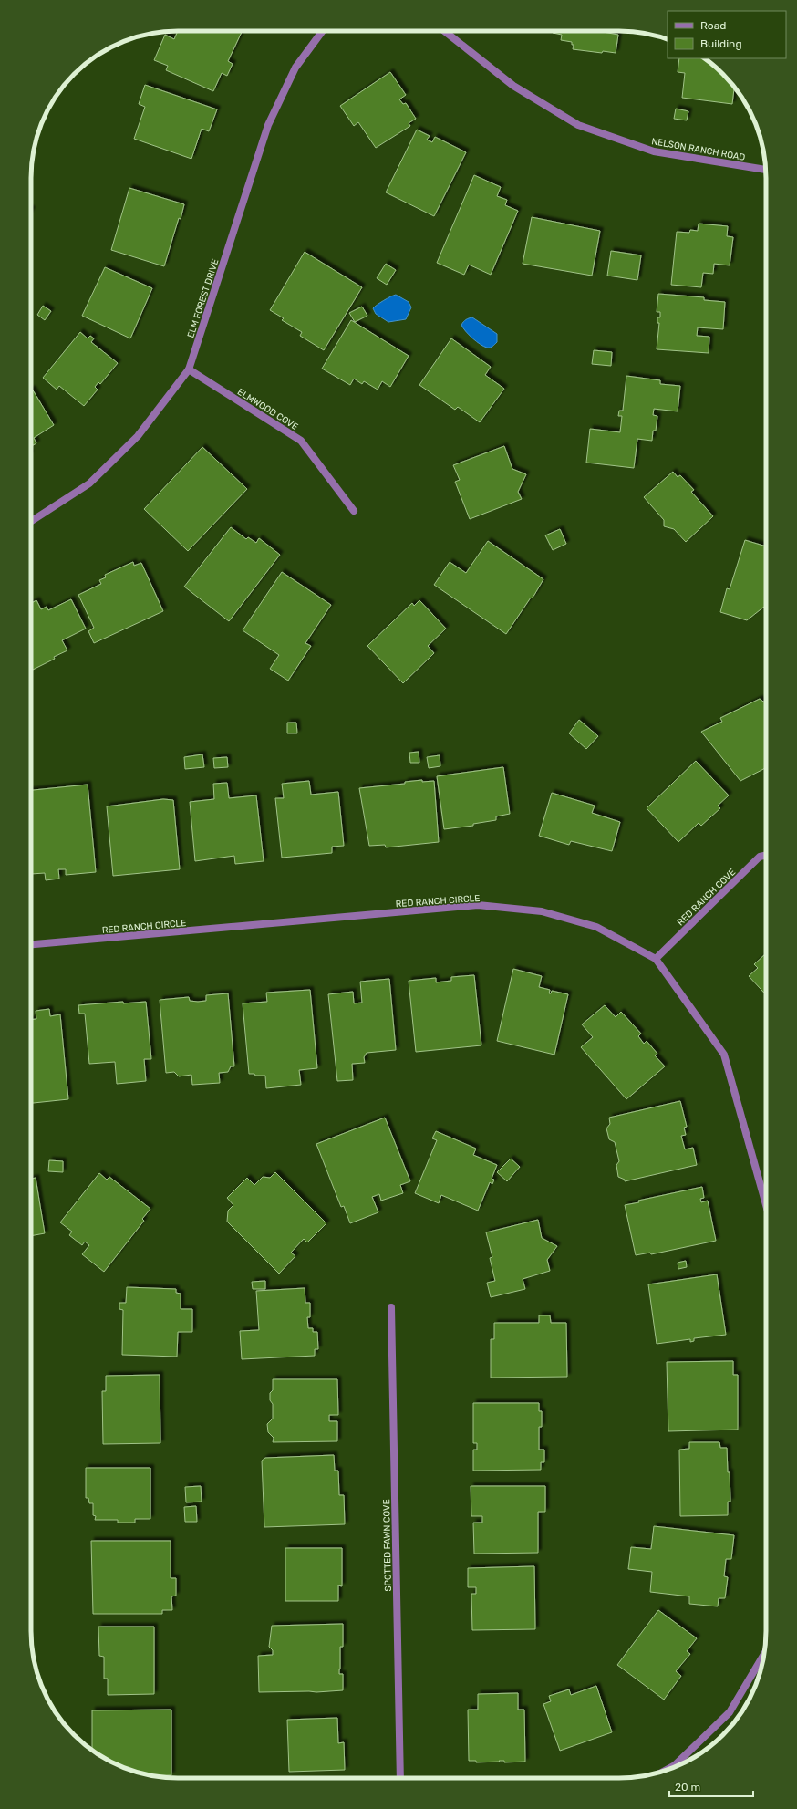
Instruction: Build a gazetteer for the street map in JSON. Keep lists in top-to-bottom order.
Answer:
{
  "streets": {
    "street": [
      "NELSON RANCH ROAD",
      "ELM FOREST DRIVE",
      "ELMWOOD COVE",
      "RED RANCH COVE",
      "RED RANCH CIRCLE",
      "SPOTTED FAWN COVE"
    ]
  },
  "crossings": [
    ["ELM FOREST DRIVE", "ELMWOOD COVE"],
    ["RED RANCH COVE", "RED RANCH CIRCLE"]
  ],
  "legend": ["Road", "Building"],
  "scale_bar": "20 m"
}
